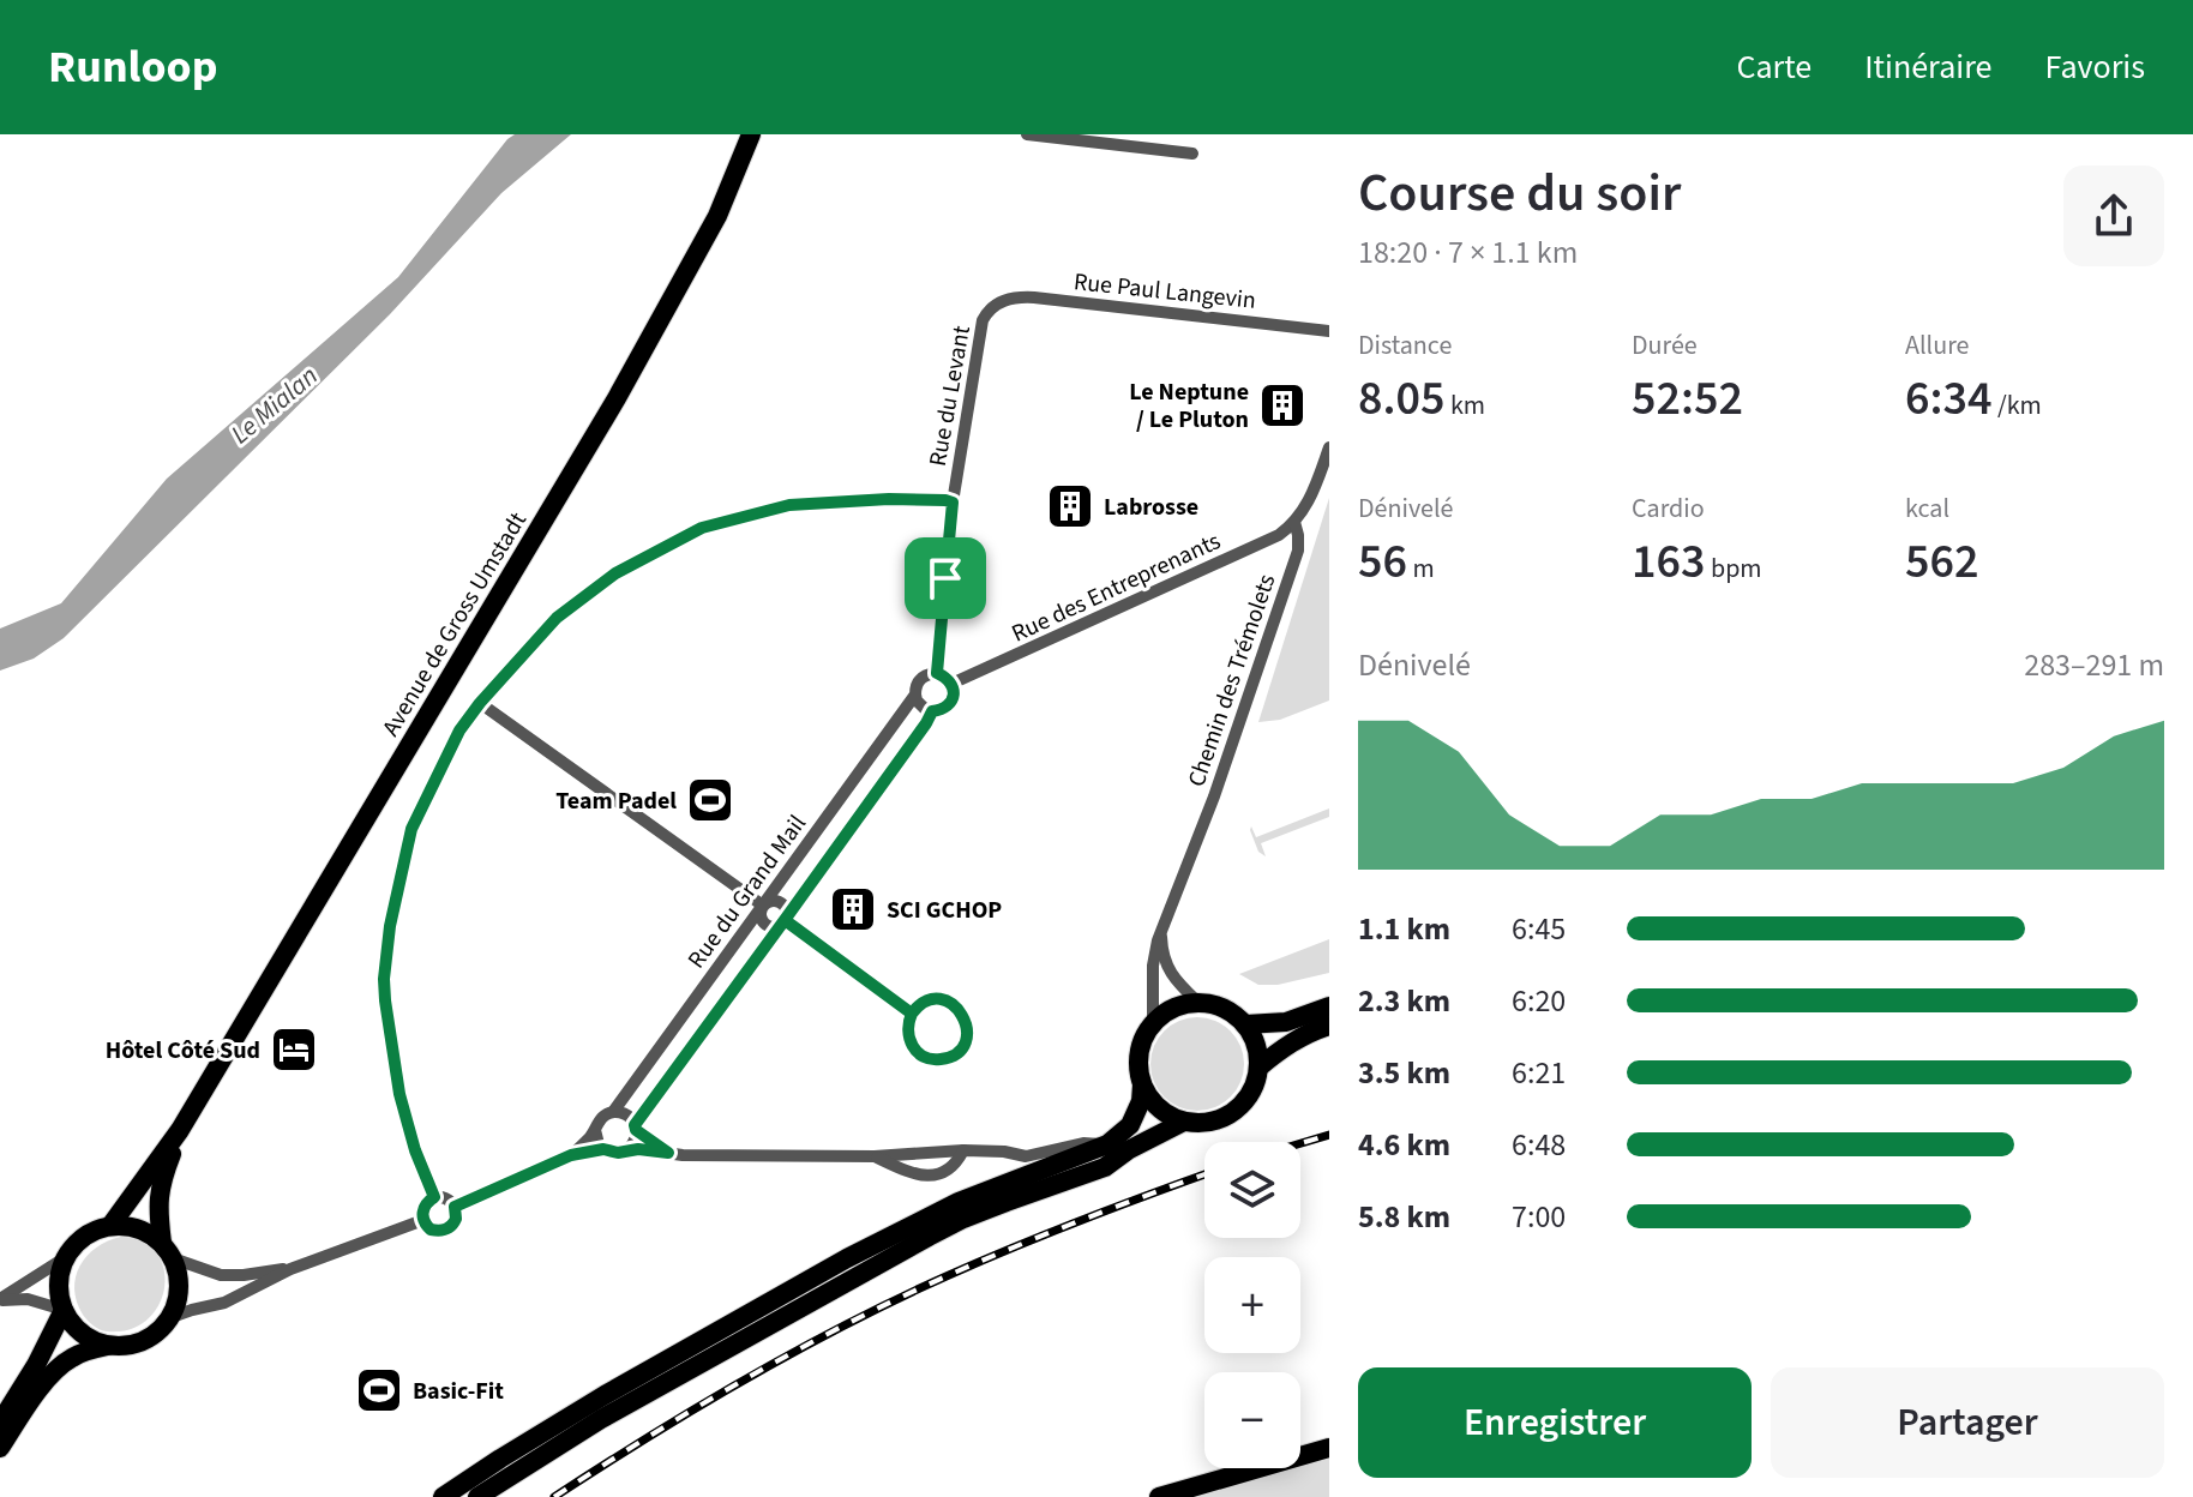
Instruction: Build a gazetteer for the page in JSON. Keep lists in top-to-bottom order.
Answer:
{
  "streets": {
    "main road": ["Avenue de Gross Umstadt"],
    "street": [
      "Rue Paul Langevin",
      "Rue du Levant",
      "Rue des Entreprenants",
      "Chemin des Trémolets",
      "Rue du Grand Mail"
    ]
  },
  "crossings": [
    ["Rue Paul Langevin", "Rue du Levant"],
    ["Rue du Levant", "Rue des Entreprenants"],
    ["Rue du Levant", "Rue du Grand Mail"],
    ["Rue des Entreprenants", "Chemin des Trémolets"],
    ["Rue des Entreprenants", "Rue du Grand Mail"]
  ],
  "water": ["Le Mialan"],
  "places": {
    "building": ["Le Neptune / Le Pluton", "Labrosse", "SCI GCHOP"],
    "sports": ["Team Padel", "Basic-Fit"],
    "hotel": ["Hôtel Côté Sud"]
  },
  "page": {
    "header": "Runloop",
    "nav": ["Carte", "Itinéraire", "Favoris"],
    "heading": ["Course du soir", "18:20 · 7 × 1.1 km"],
    "stats": [
      ["Distance", "8.05 km"],
      ["Durée", "52:52"],
      ["Allure", "6:34 /km"],
      ["Dénivelé", "56 m"],
      ["Cardio", "163 bpm"],
      ["kcal", "562"]
    ],
    "chart": ["Dénivelé", "283–291 m"],
    "list": [
      {
        "name": "1.1 km",
        "note": "6:45"
      },
      {
        "name": "2.3 km",
        "note": "6:20"
      },
      {
        "name": "3.5 km",
        "note": "6:21"
      },
      {
        "name": "4.6 km",
        "note": "6:48"
      },
      {
        "name": "5.8 km",
        "note": "7:00"
      }
    ],
    "map_buttons": ["+", "−"],
    "buttons": ["Enregistrer", "Partager"]
  }
}
